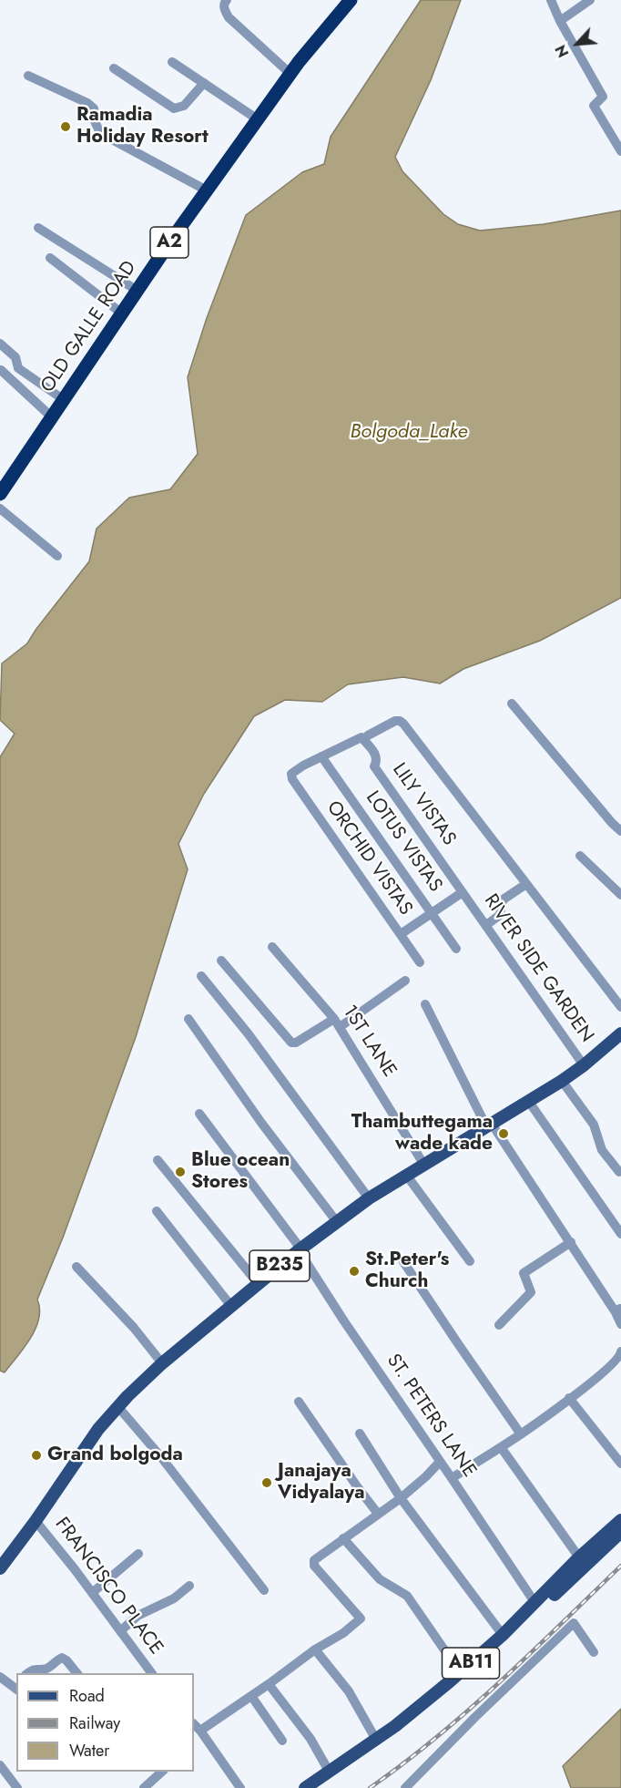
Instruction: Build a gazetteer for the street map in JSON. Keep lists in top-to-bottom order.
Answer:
{
  "streets": {
    "highway": ["A2", "OLD GALLE ROAD"],
    "main road": ["B235", "AB11"],
    "street": [
      "LILY VISTAS",
      "LOTUS VISTAS",
      "ORCHID VISTAS",
      "RIVER SIDE GARDEN",
      "1ST LANE",
      "ST. PETERS LANE",
      "FRANCISCO PLACE"
    ]
  },
  "crossings": [
    ["LILY VISTAS", "RIVER SIDE GARDEN"],
    ["LOTUS VISTAS", "ORCHID VISTAS"],
    ["RIVER SIDE GARDEN", "B235"],
    ["1ST LANE", "B235"],
    ["B235", "ST. PETERS LANE"],
    ["B235", "FRANCISCO PLACE"],
    ["ST. PETERS LANE", "AB11"]
  ],
  "water": ["Bolgoda_Lake"],
  "places": [
    "Ramadia Holiday Resort",
    "Thambuttegama wade kade",
    "Blue ocean Stores",
    "St.Peter's Church",
    "Grand bolgoda",
    "Janajaya Vidyalaya"
  ],
  "legend": ["Road", "Railway", "Water"],
  "north": "bottom left"
}
